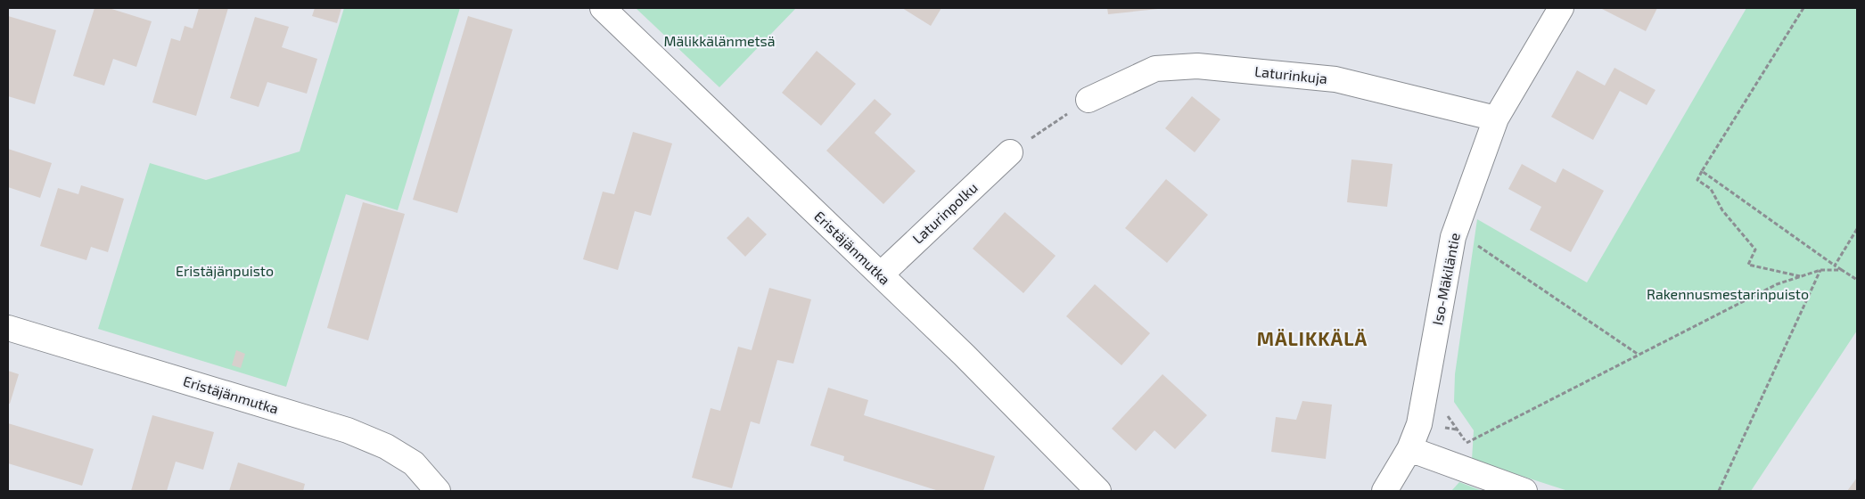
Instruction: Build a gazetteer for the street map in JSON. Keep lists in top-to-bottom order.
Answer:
{
  "streets": {
    "street": [
      "Laturinkuja",
      "Laturinpolku",
      "Eristäjänmutka",
      "Iso-Mäkiläntie"
    ]
  },
  "crossings": [
    ["Laturinkuja", "Iso-Mäkiläntie"],
    ["Laturinpolku", "Eristäjänmutka"]
  ],
  "districts": ["MÄLIKKÄLÄ"],
  "parks": ["Mälikkälänmetsä", "Eristäjänpuisto", "Rakennusmestarinpuisto"]
}
